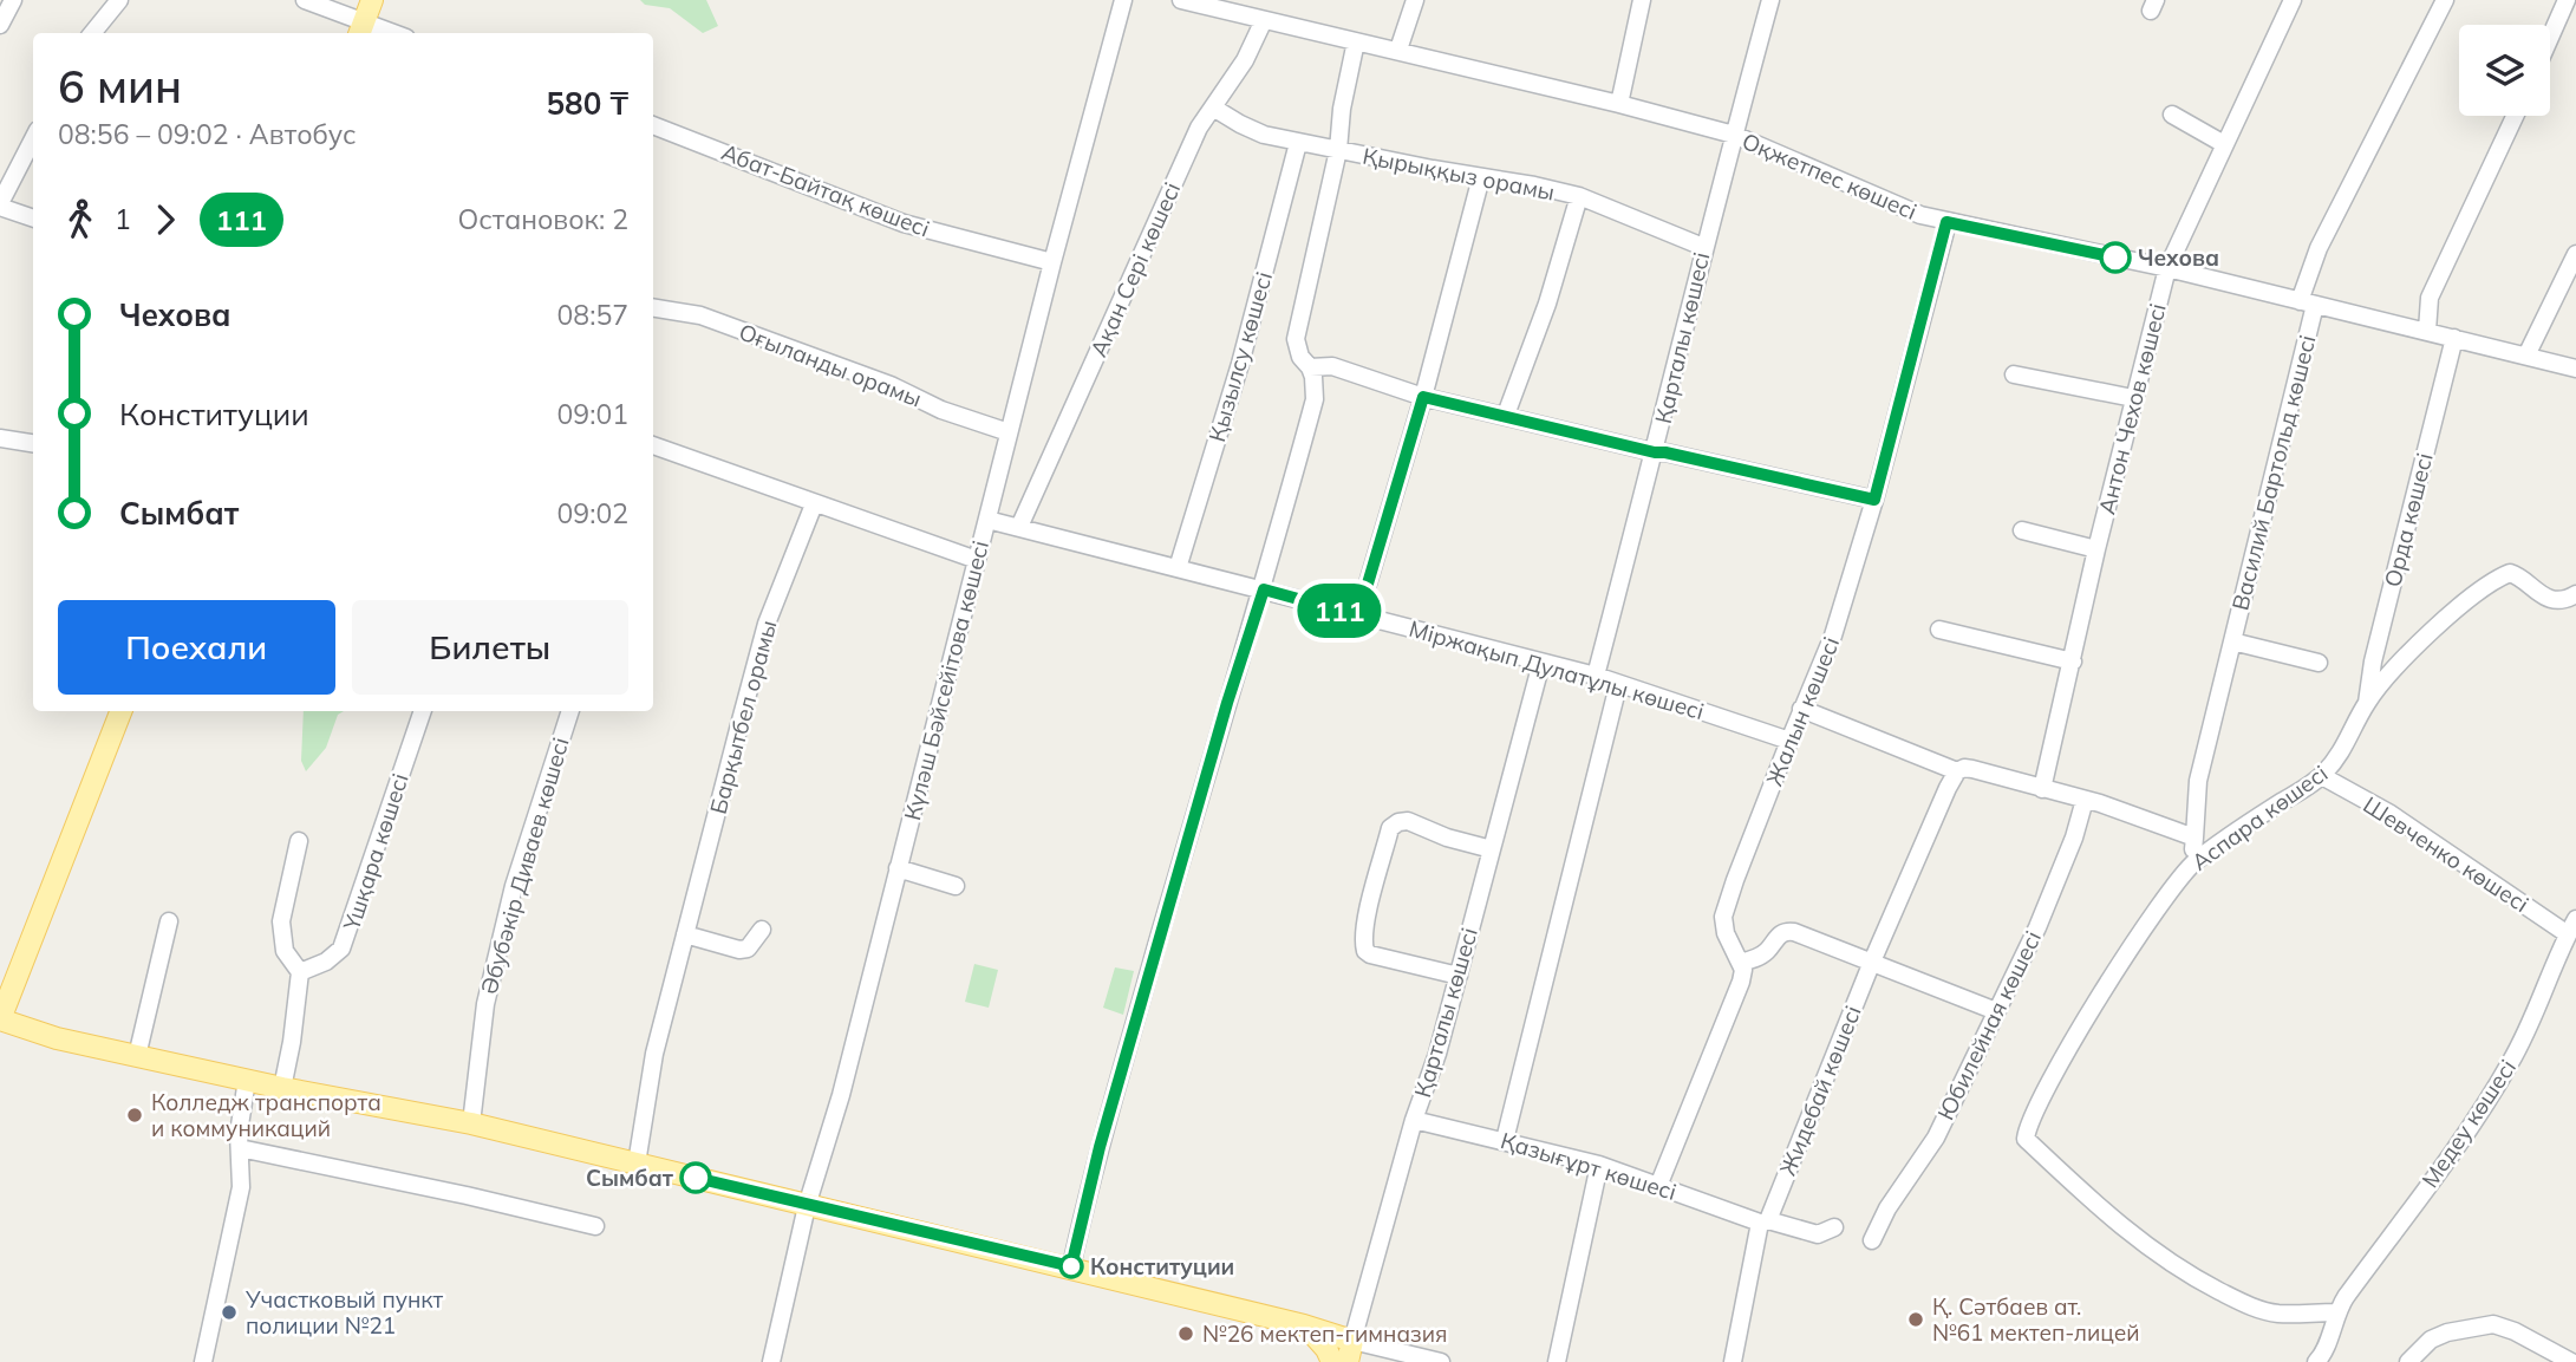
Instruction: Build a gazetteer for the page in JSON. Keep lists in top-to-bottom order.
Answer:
{
  "streets": {
    "main road": ["Қарталы көшесі"],
    "street": [
      "Қырыққыз орамы",
      "Оқжетпес көшесі",
      "Абат-Байтақ көшесі",
      "Ақан Сері көшесі",
      "Қызылсу көшесі",
      "Оғыланды орамы",
      "Антон Чехов көшесі",
      "Василий Бартольд көшесі",
      "Орда көшесі",
      "Міржақып Дулатұлы көшесі",
      "Күләш Бәйсейітова көшесі",
      "Жалын көшесі",
      "Барқытбел орамы",
      "Аспара көшесі",
      "Үшқара көшесі",
      "Шевченко көшесі",
      "Әбубәкір Диваев көшесі",
      "Юбилейная көшесі",
      "Жидебай көшесі",
      "Медеу көшесі",
      "Қазығұрт көшесі"
    ]
  },
  "crossings": [
    ["Қырыққыз орамы", "Ақан Сері көшесі"],
    ["Қырыққыз орамы", "Қарталы көшесі"],
    ["Қырыққыз орамы", "Қызылсу көшесі"],
    ["Оқжетпес көшесі", "Ақан Сері көшесі"],
    ["Оқжетпес көшесі", "Қарталы көшесі"],
    ["Оқжетпес көшесі", "Антон Чехов көшесі"],
    ["Оқжетпес көшесі", "Василий Бартольд көшесі"],
    ["Оқжетпес көшесі", "Орда көшесі"],
    ["Оқжетпес көшесі", "Жалын көшесі"],
    ["Абат-Байтақ көшесі", "Күләш Бәйсейітова көшесі"],
    ["Ақан Сері көшесі", "Міржақып Дулатұлы көшесі"],
    ["Қарталы көшесі", "Міржақып Дулатұлы көшесі"],
    ["Қарталы көшесі", "Қазығұрт көшесі"],
    ["Қызылсу көшесі", "Міржақып Дулатұлы көшесі"],
    ["Оғыланды орамы", "Күләш Бәйсейітова көшесі"],
    ["Орда көшесі", "Аспара көшесі"],
    ["Міржақып Дулатұлы көшесі", "Күләш Бәйсейітова көшесі"],
    ["Міржақып Дулатұлы көшесі", "Жалын көшесі"],
    ["Аспара көшесі", "Шевченко көшесі"],
    ["Аспара көшесі", "Медеу көшесі"],
    ["Шевченко көшесі", "Медеу көшесі"],
    ["Жидебай көшесі", "Қазығұрт көшесі"]
  ],
  "places": [
    "Чехова",
    "Колледж транспорта и коммуникаций",
    "Сымбат",
    "Конституции",
    "Участковый пункт полиции №21",
    "Қ. Сәтбаев ат. №61 мектеп-лицей",
    "№26 мектеп-гимназия"
  ],
  "lines": ["bus line 111"],
  "page": {
    "on_map": "111",
    "heading": ["6 мин", "08:56 – 09:02 · Автобус", "580 ₸"],
    "legs": ["1", "111", "Остановок: 2"],
    "list": [
      {
        "name": "Чехова",
        "value": "08:57"
      },
      {
        "name": "Конституции",
        "value": "09:01"
      },
      {
        "name": "Сымбат",
        "value": "09:02"
      }
    ],
    "buttons": ["Поехали", "Билеты"]
  }
}
